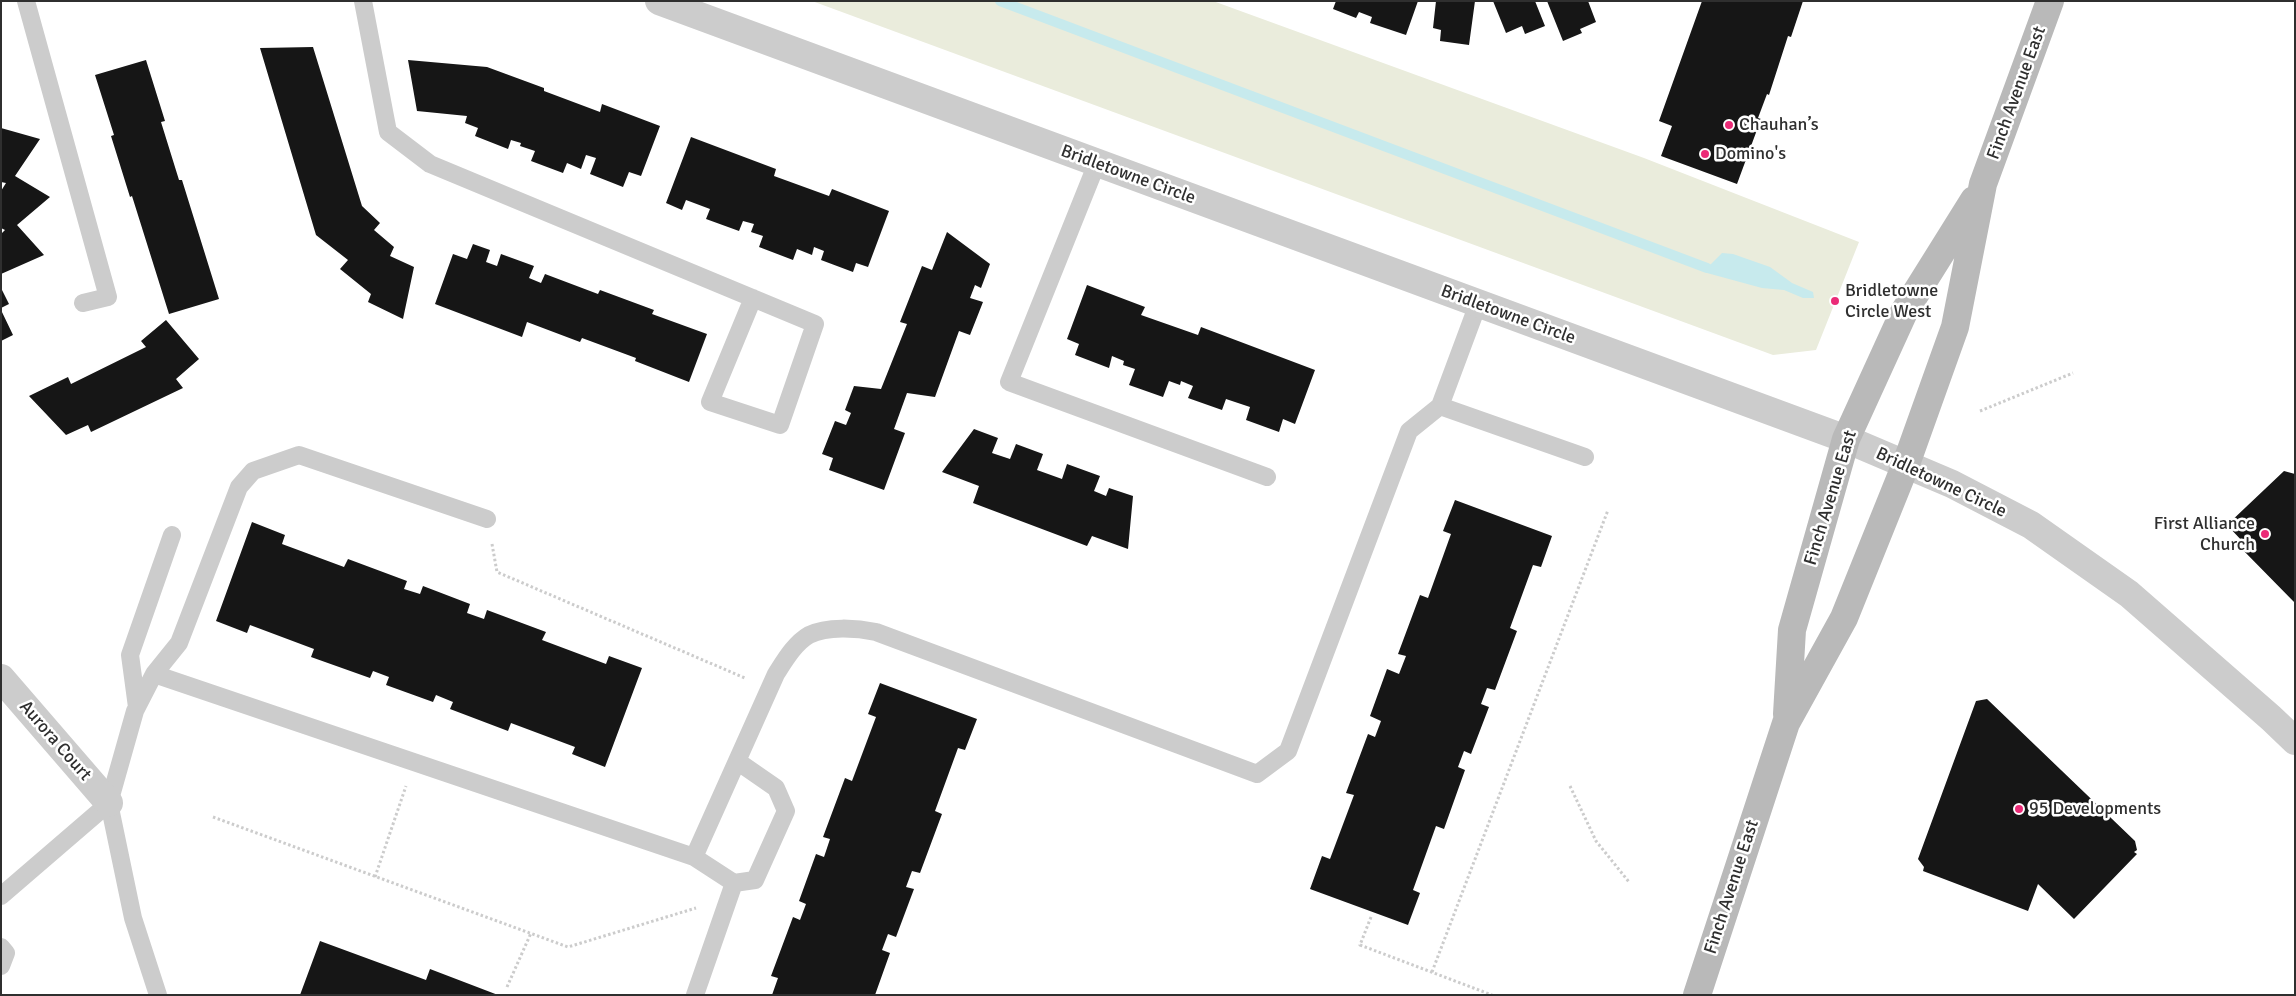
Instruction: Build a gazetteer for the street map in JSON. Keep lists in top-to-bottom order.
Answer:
{
  "streets": {
    "main road": ["Finch Avenue East"],
    "street": ["Bridletowne Circle", "Aurora Court"]
  },
  "crossings": [
    ["Finch Avenue East", "Bridletowne Circle"]
  ],
  "places": [
    "Chauhan’s",
    "Domino's",
    "Bridletowne Circle West",
    "First Alliance Church",
    "95 Developments"
  ]
}
